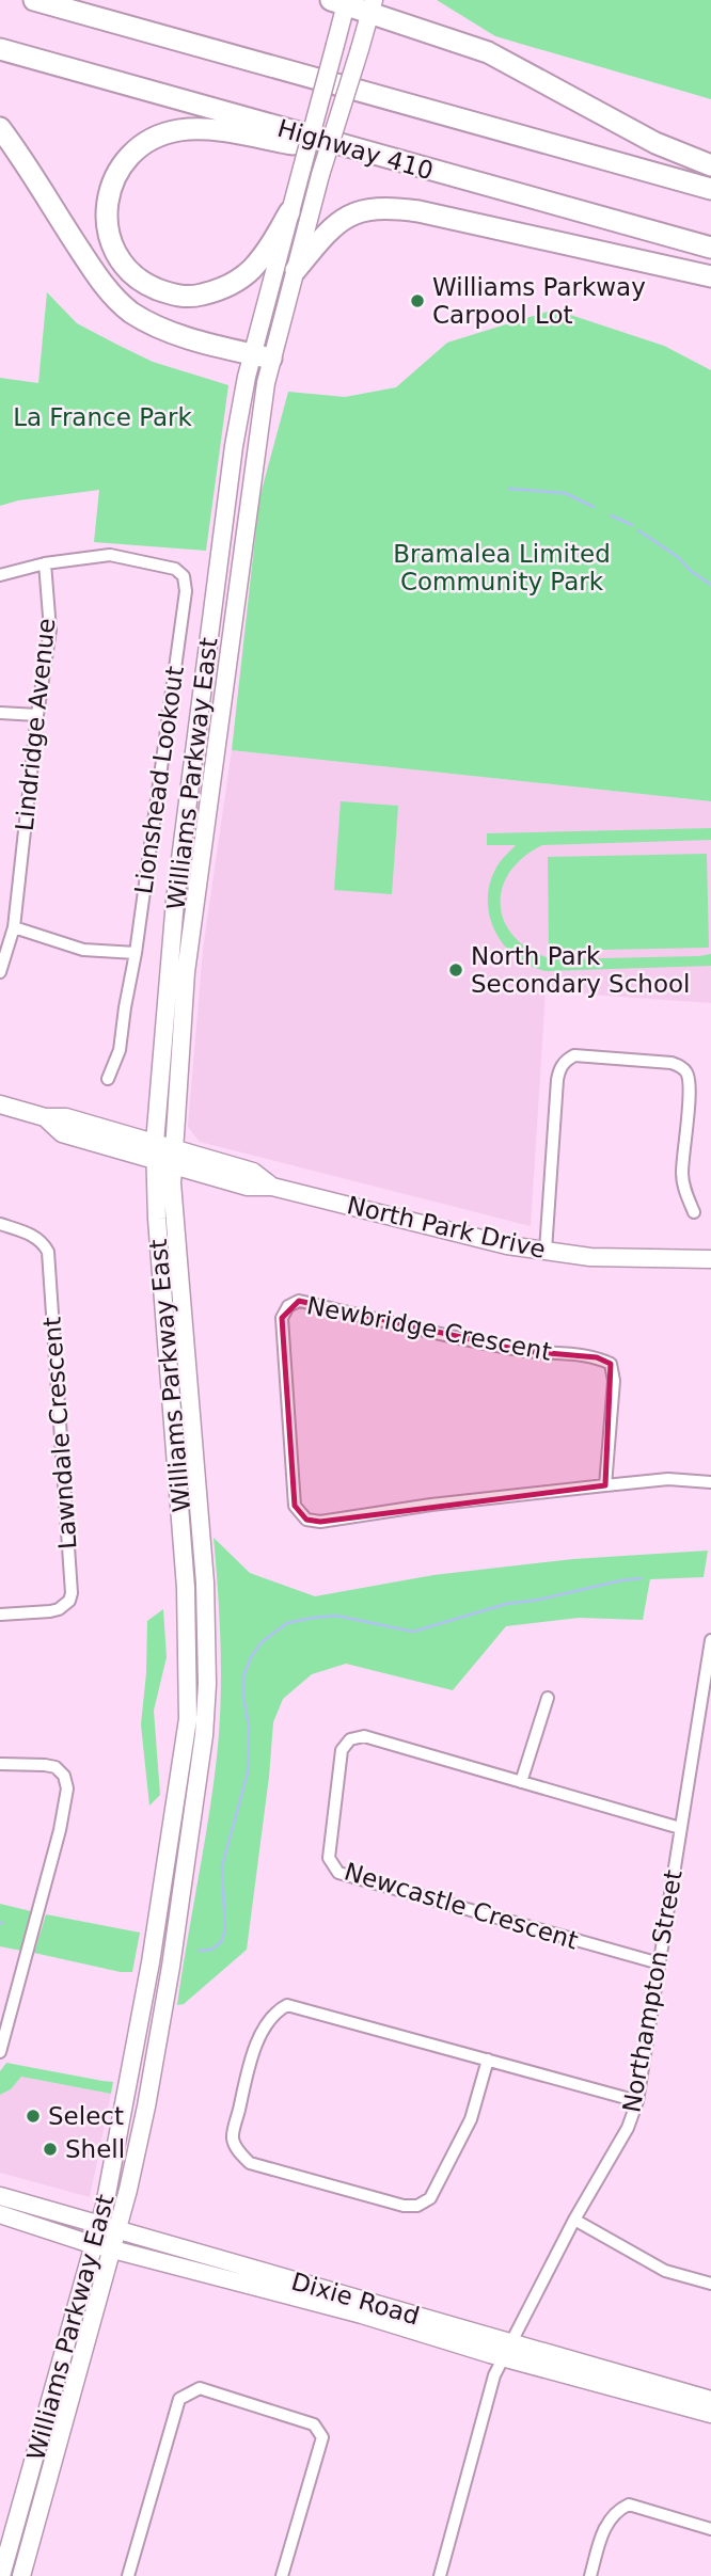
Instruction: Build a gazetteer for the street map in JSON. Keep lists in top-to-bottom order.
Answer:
{
  "streets": {
    "highway": ["Highway 410"],
    "main road": ["Williams Parkway East", "North Park Drive", "Dixie Road"],
    "street": [
      "Lindridge Avenue",
      "Lionshead Lookout",
      "Newbridge Crescent",
      "Lawndale Crescent",
      "Newcastle Crescent",
      "Northampton Street"
    ]
  },
  "crossings": [
    ["Lindridge Avenue", "Lionshead Lookout"],
    ["Williams Parkway East", "North Park Drive"],
    ["Williams Parkway East", "Dixie Road"],
    ["Newcastle Crescent", "Northampton Street"],
    ["Northampton Street", "Dixie Road"]
  ],
  "parks": ["La France Park", "Bramalea Limited Community Park"],
  "places": [
    "Williams Parkway Carpool Lot",
    "North Park Secondary School",
    "Select",
    "Shell"
  ]
}
